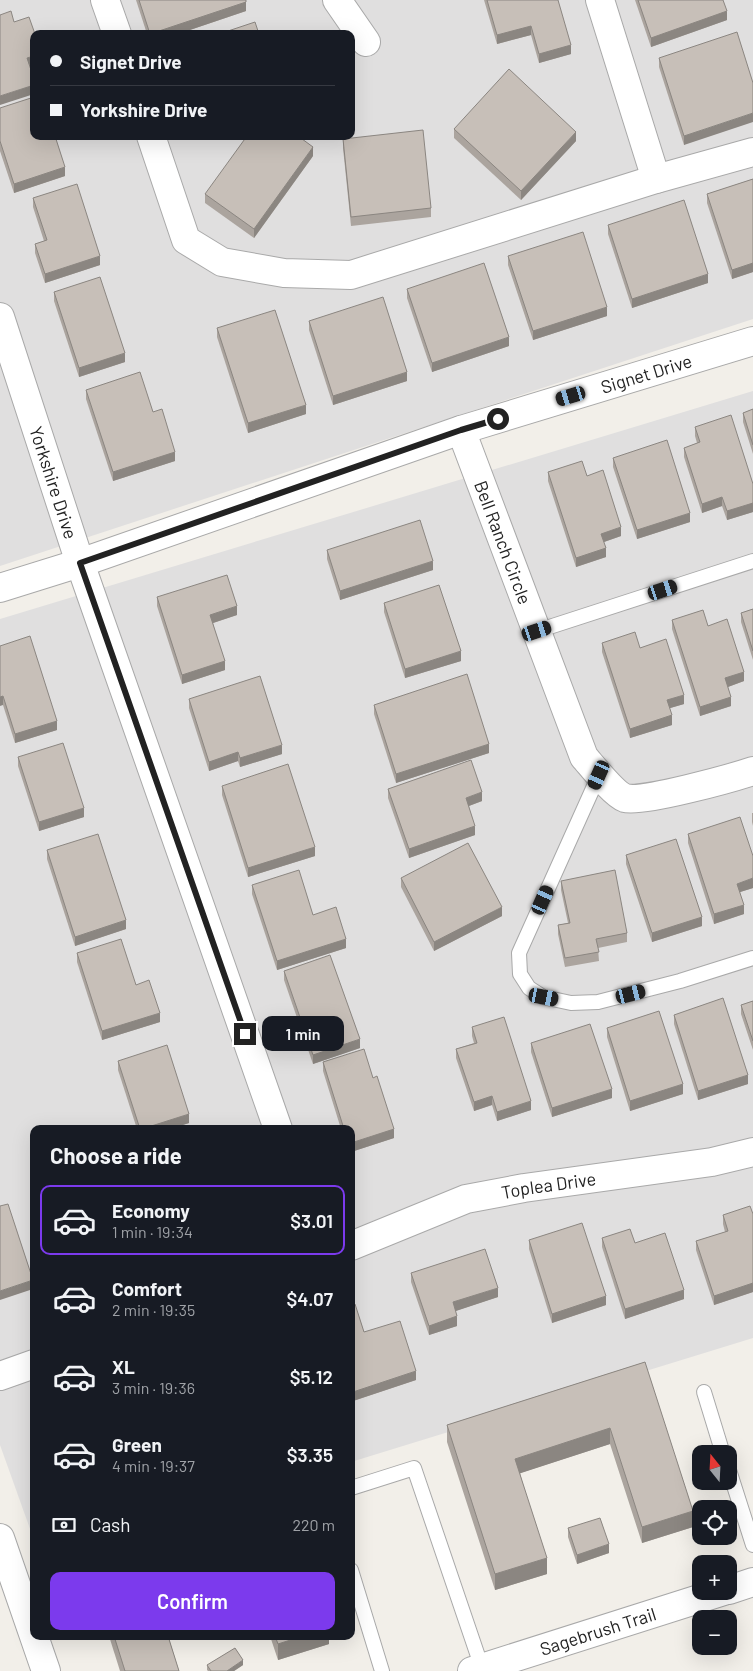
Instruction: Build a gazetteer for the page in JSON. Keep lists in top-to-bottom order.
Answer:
{
  "streets": {
    "street": [
      "Signet Drive",
      "Yorkshire Drive",
      "Bell Ranch Circle",
      "Toplea Drive",
      "Sagebrush Trail"
    ]
  },
  "crossings": [
    ["Signet Drive", "Yorkshire Drive"],
    ["Signet Drive", "Bell Ranch Circle"]
  ],
  "north": "top",
  "page": {
    "banner": ["Signet Drive", "Yorkshire Drive"],
    "bubble": "1 min",
    "heading": "Choose a ride",
    "list": [
      {
        "name": "Economy",
        "note": "1 min · 19:34",
        "value": "$3.01"
      },
      {
        "name": "Comfort",
        "note": "2 min · 19:35",
        "value": "$4.07"
      },
      {
        "name": "XL",
        "note": "3 min · 19:36",
        "value": "$5.12"
      },
      {
        "name": "Green",
        "note": "4 min · 19:37",
        "value": "$3.35"
      }
    ],
    "map_buttons": ["+", "−"],
    "pay": ["Cash", "220 m"],
    "buttons": "Confirm"
  }
}
